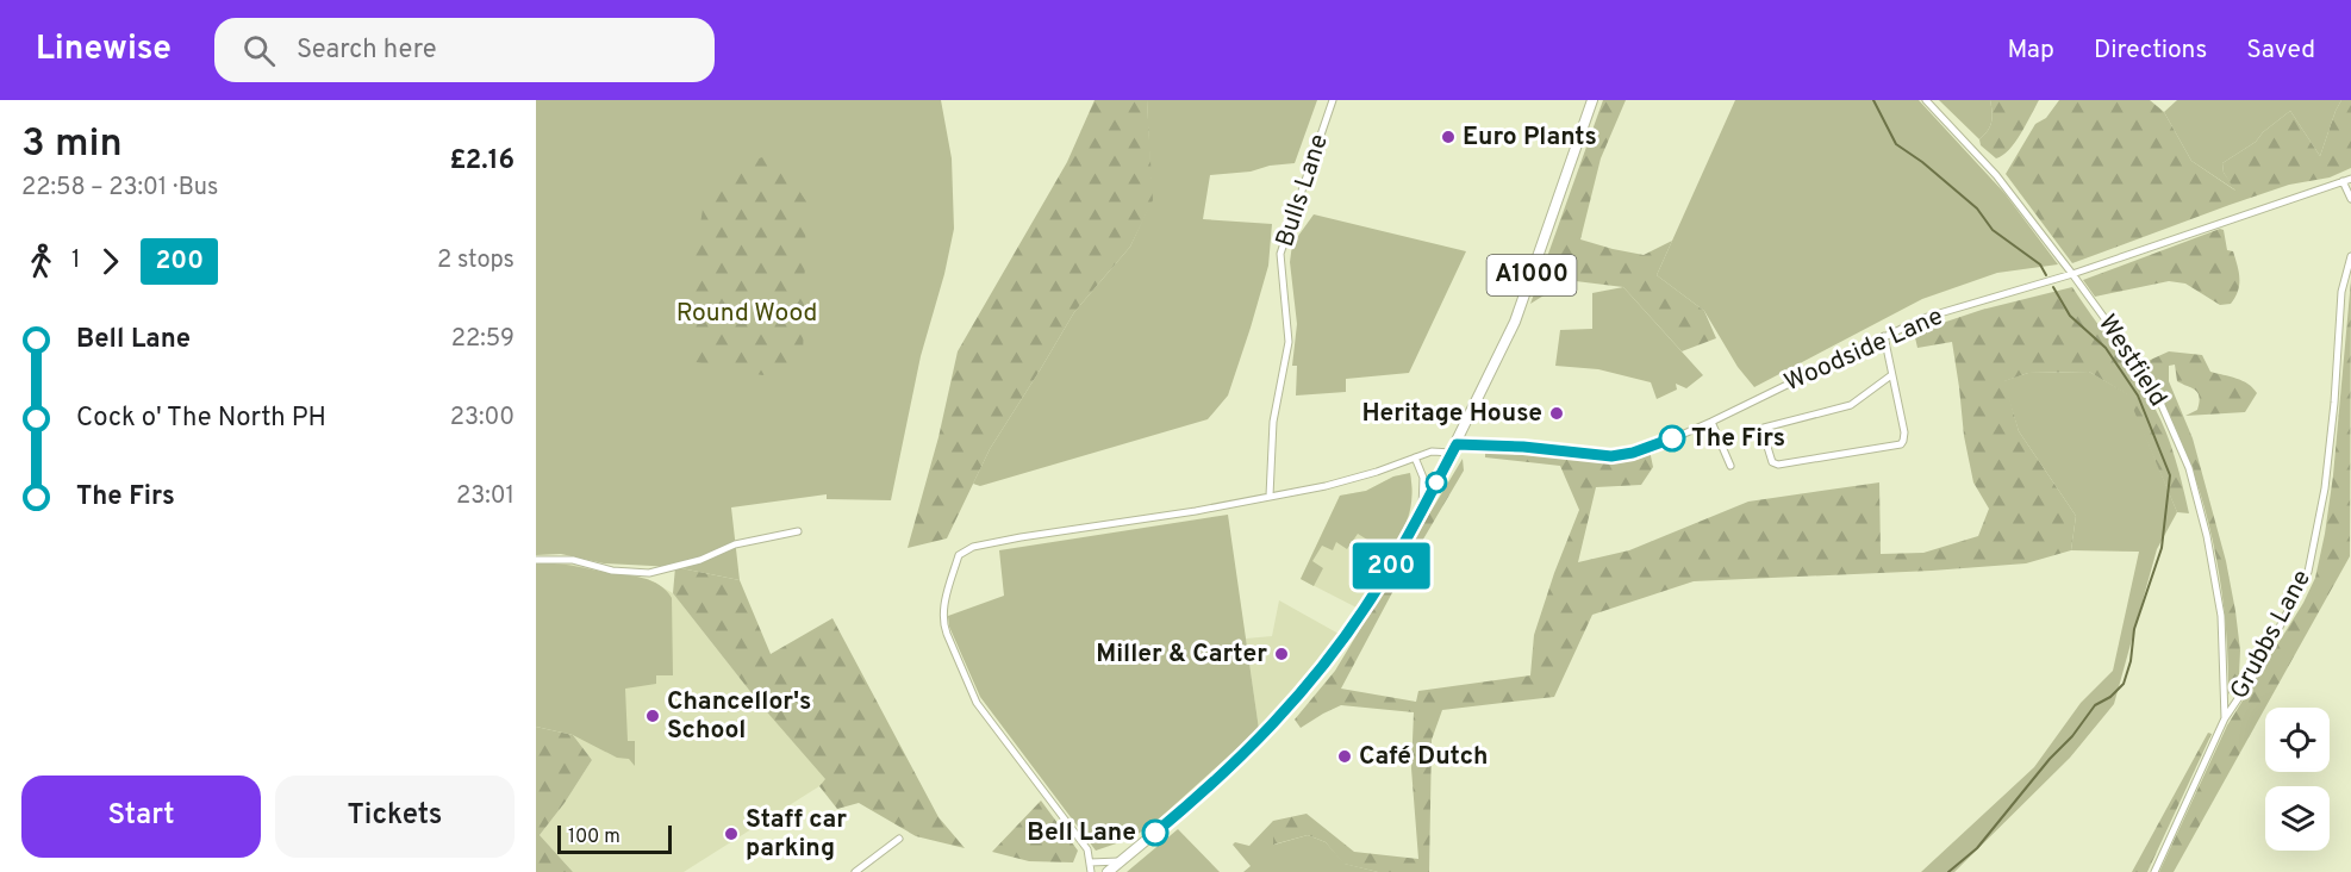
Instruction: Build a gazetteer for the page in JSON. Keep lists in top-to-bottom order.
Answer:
{
  "streets": {
    "main road": ["A1000"],
    "street": [
      "Bulls Lane",
      "Woodside Lane",
      "Westfield",
      "Grubbs Lane"
    ]
  },
  "crossings": [
    ["A1000", "Woodside Lane"],
    ["Woodside Lane", "Westfield"],
    ["Westfield", "Grubbs Lane"]
  ],
  "parks": ["Round Wood"],
  "places": [
    "Euro Plants",
    "Heritage House",
    "The Firs",
    "Miller & Carter",
    "Chancellor's School",
    "Café Dutch",
    "Bell Lane",
    "Staff car parking"
  ],
  "lines": ["bus line 200"],
  "scale_bar": "100 m",
  "page": {
    "header": "Linewise",
    "search": "Search here",
    "nav": ["Map", "Directions", "Saved"],
    "heading": ["3 min", "22:58 – 23:01 · Bus", "£2.16"],
    "on_map": "200",
    "legs": ["1", "200", "2 stops"],
    "list": [
      {
        "name": "Bell Lane",
        "value": "22:59"
      },
      {
        "name": "Cock o' The North PH",
        "value": "23:00"
      },
      {
        "name": "The Firs",
        "value": "23:01"
      }
    ],
    "buttons": ["Start", "Tickets"],
    "scale": "100 m"
  }
}
